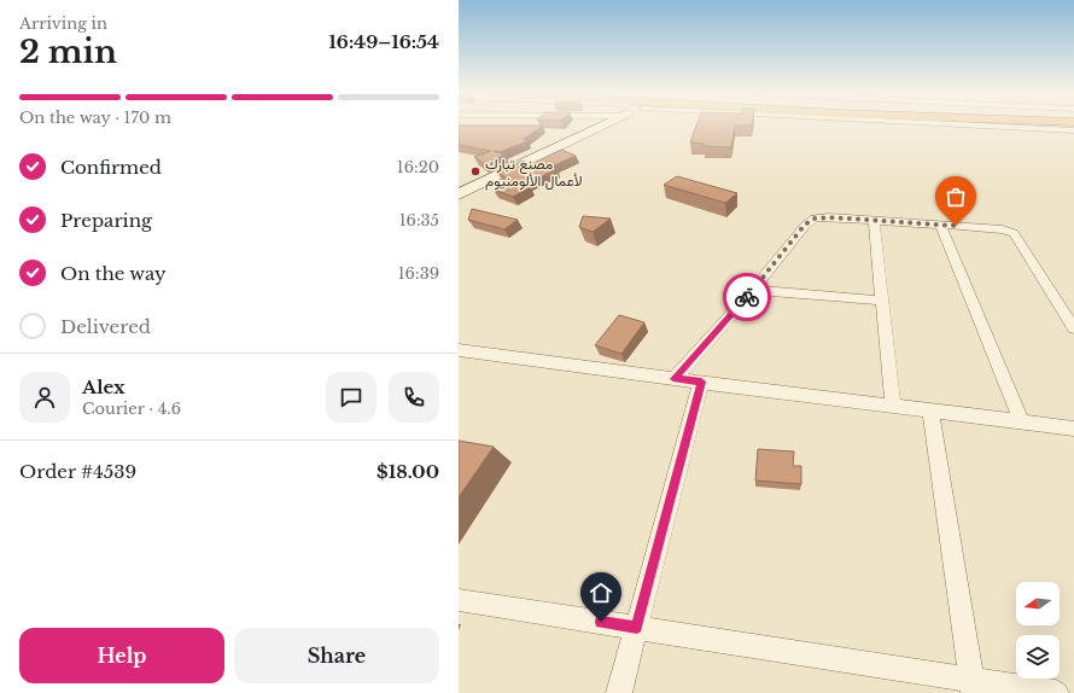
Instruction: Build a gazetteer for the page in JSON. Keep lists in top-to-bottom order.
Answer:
{
  "places": ["مصنع تبارك لأعمال الألومنيوم"],
  "north": "left",
  "page": {
    "heading": ["2 min", "Arriving in", "16:49–16:54"],
    "panel": [
      "Alex",
      "Courier · 4.6",
      "Order #4539",
      "$18.00"
    ],
    "bar": "On the way · 170 m",
    "list": [
      ["Confirmed", "16:20"],
      ["Preparing", "16:35"],
      ["On the way", "16:39"],
      "Delivered"
    ],
    "buttons": ["Help", "Share"]
  }
}
